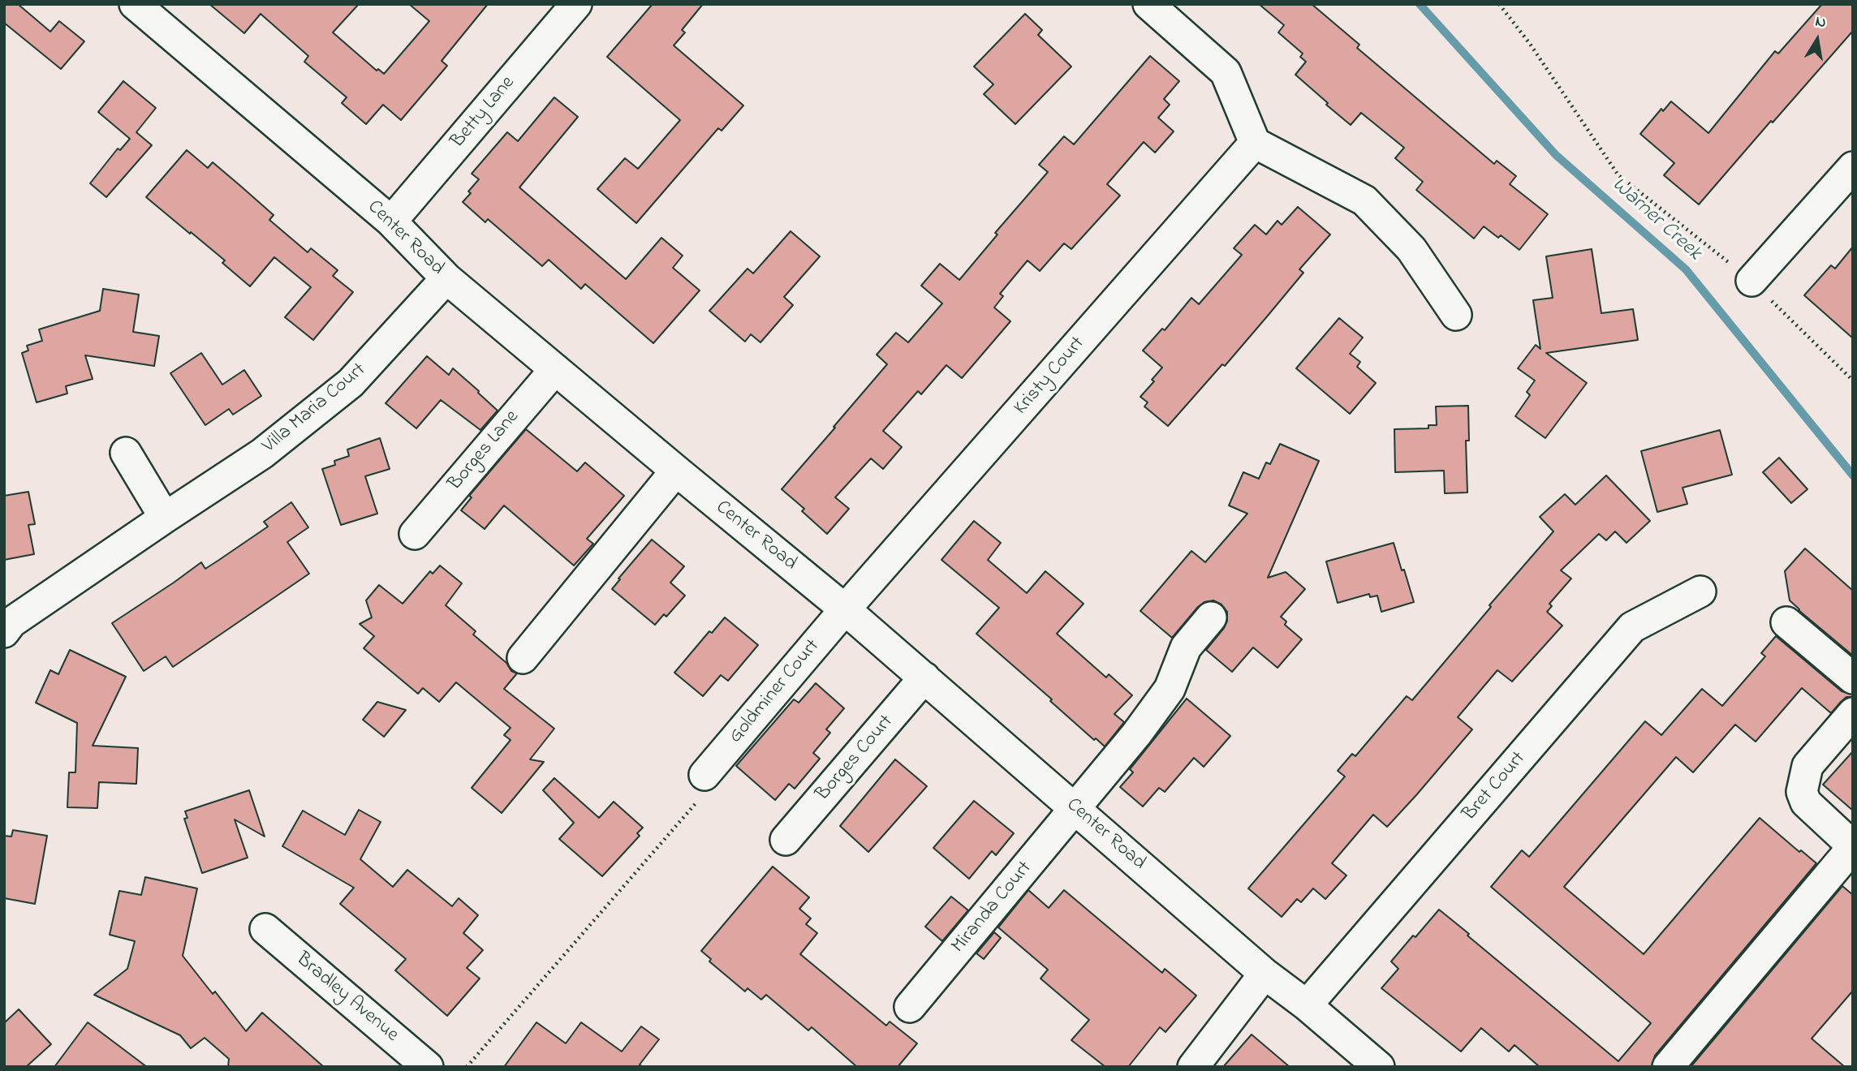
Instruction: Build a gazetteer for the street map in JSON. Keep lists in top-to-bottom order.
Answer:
{
  "streets": {
    "street": [
      "Betty Lane",
      "Center Road",
      "Kristy Court",
      "Villa Maria Court",
      "Borges Lane",
      "Goldminer Court",
      "Borges Court",
      "Bret Court",
      "Miranda Court",
      "Bradley Avenue"
    ]
  },
  "crossings": [
    ["Betty Lane", "Center Road"],
    ["Center Road", "Kristy Court"],
    ["Center Road", "Villa Maria Court"],
    ["Center Road", "Borges Lane"],
    ["Center Road", "Goldminer Court"],
    ["Center Road", "Borges Court"],
    ["Center Road", "Bret Court"],
    ["Center Road", "Miranda Court"],
    ["Kristy Court", "Goldminer Court"]
  ],
  "water": ["Warner Creek"],
  "north": "top"
}
